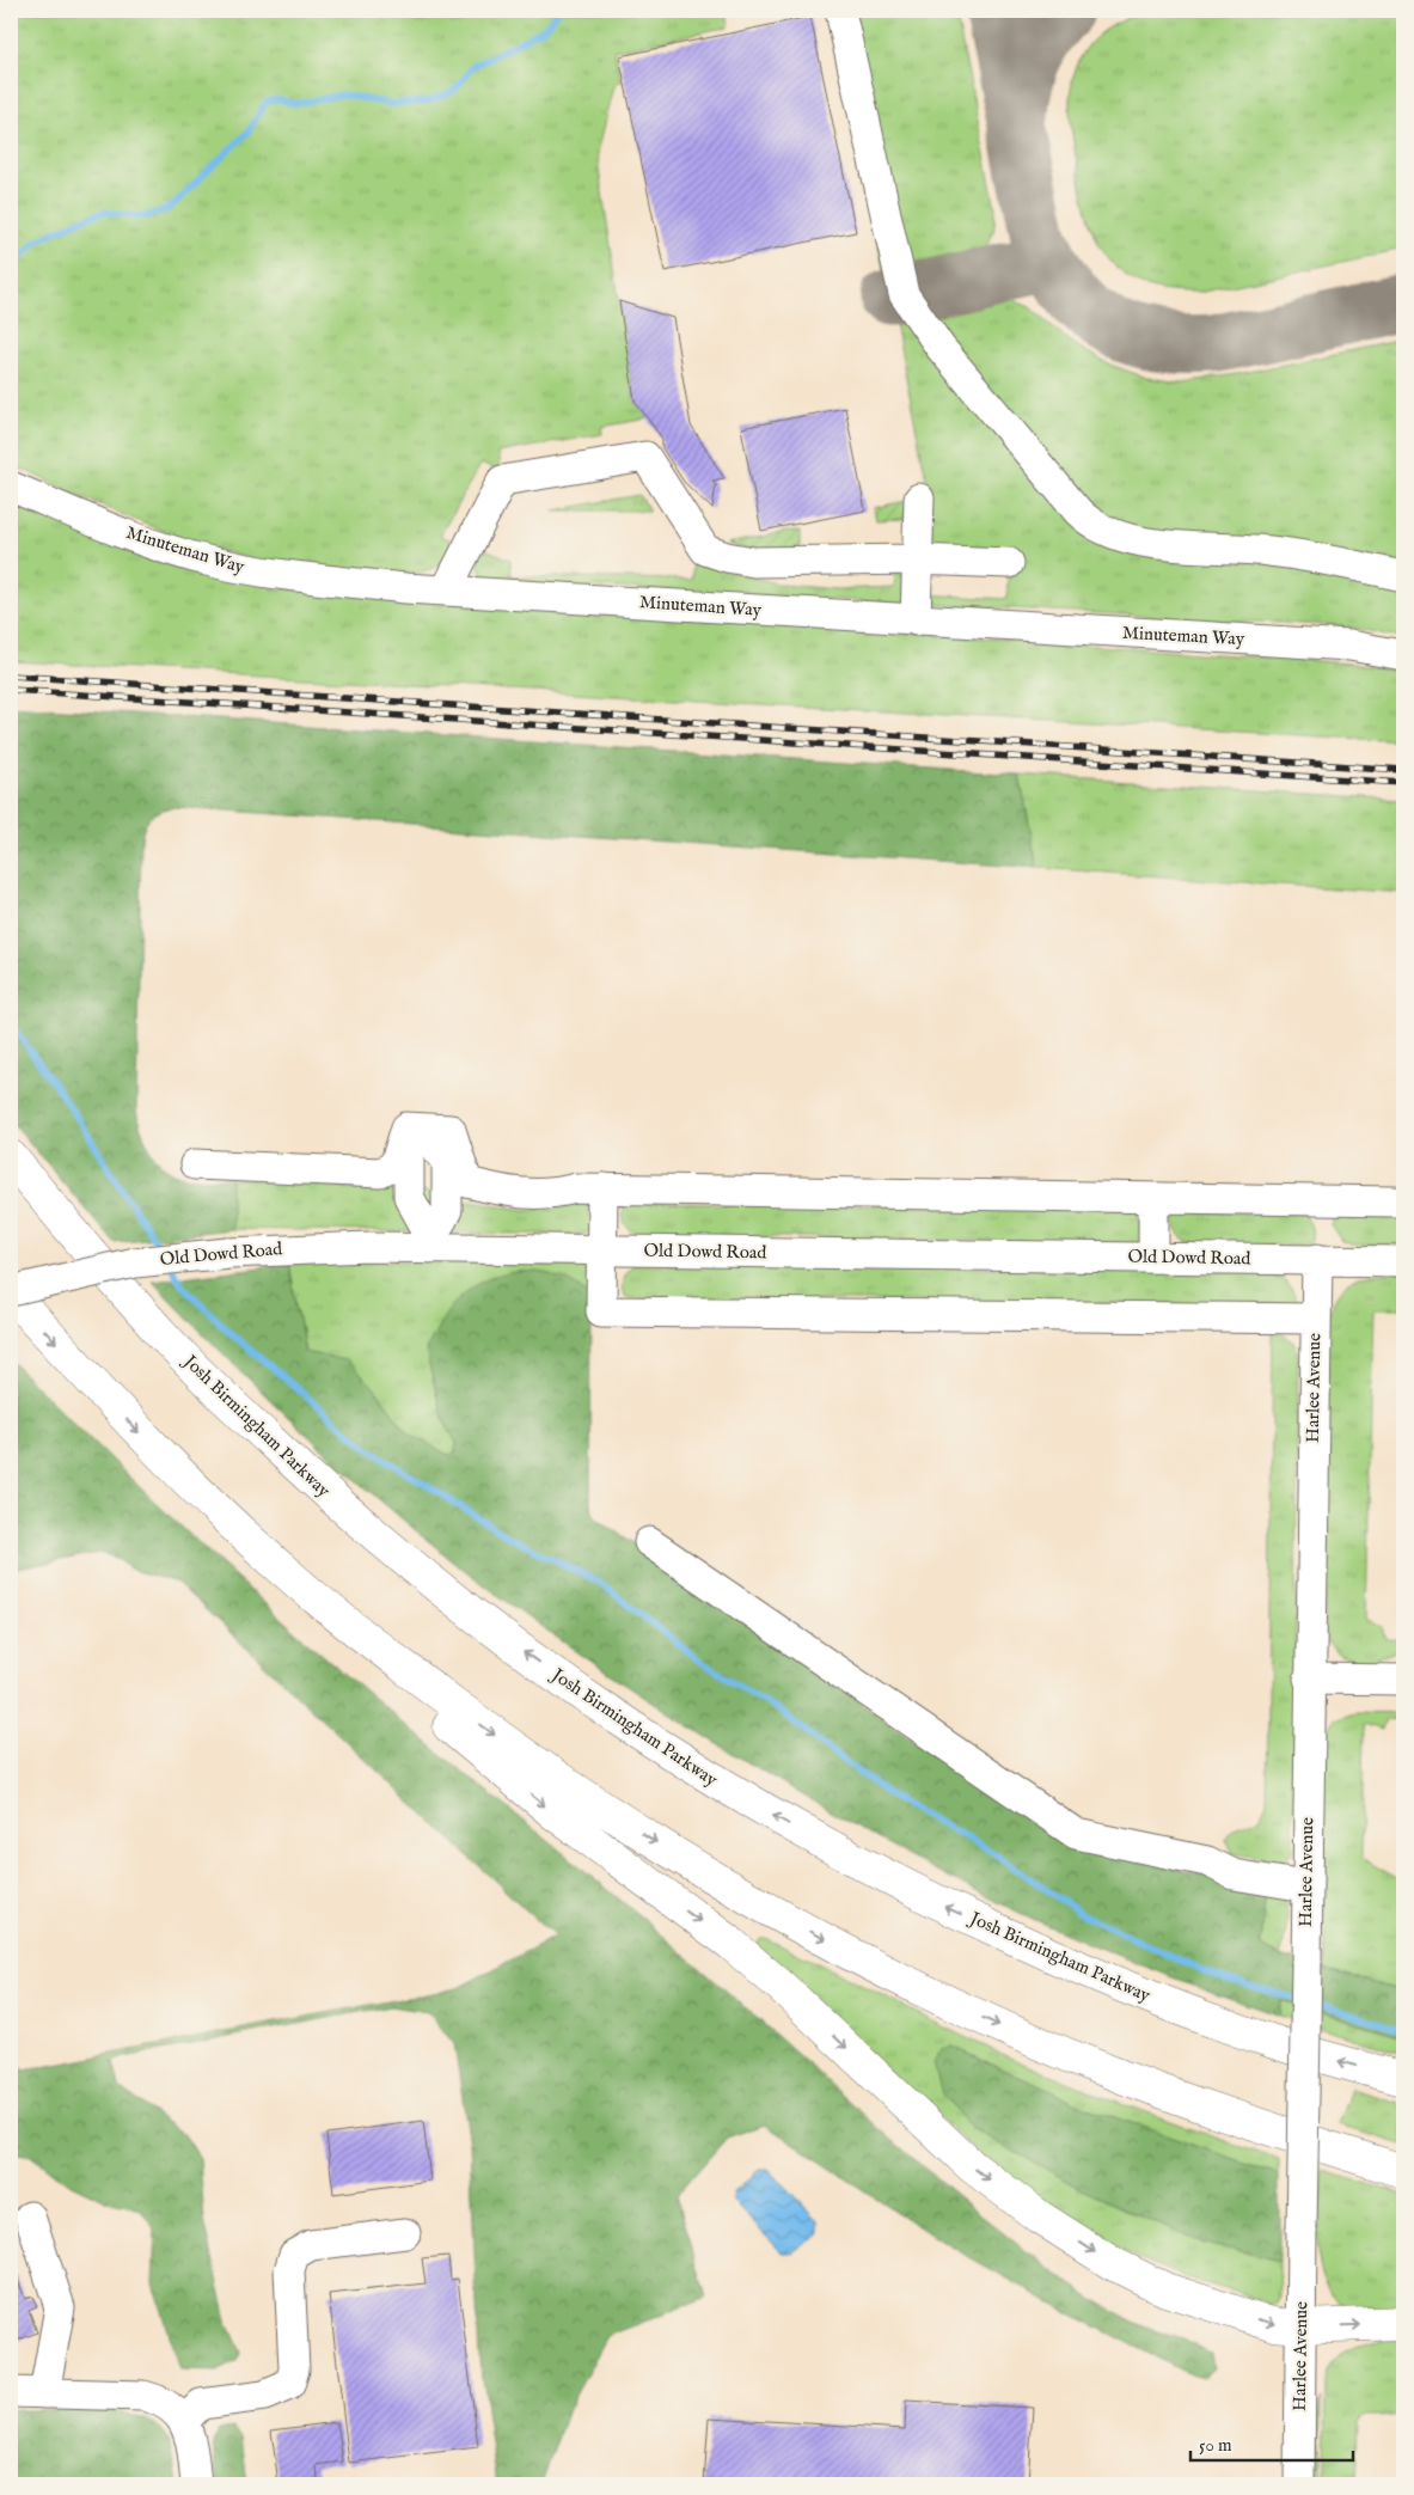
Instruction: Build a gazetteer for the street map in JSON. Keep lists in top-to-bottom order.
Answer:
{
  "streets": {
    "main road": ["Josh Birmingham Parkway"],
    "street": ["Minuteman Way", "Old Dowd Road", "Harlee Avenue"]
  },
  "crossings": [
    ["Old Dowd Road", "Harlee Avenue"]
  ],
  "scale_bar": "50 m"
}
